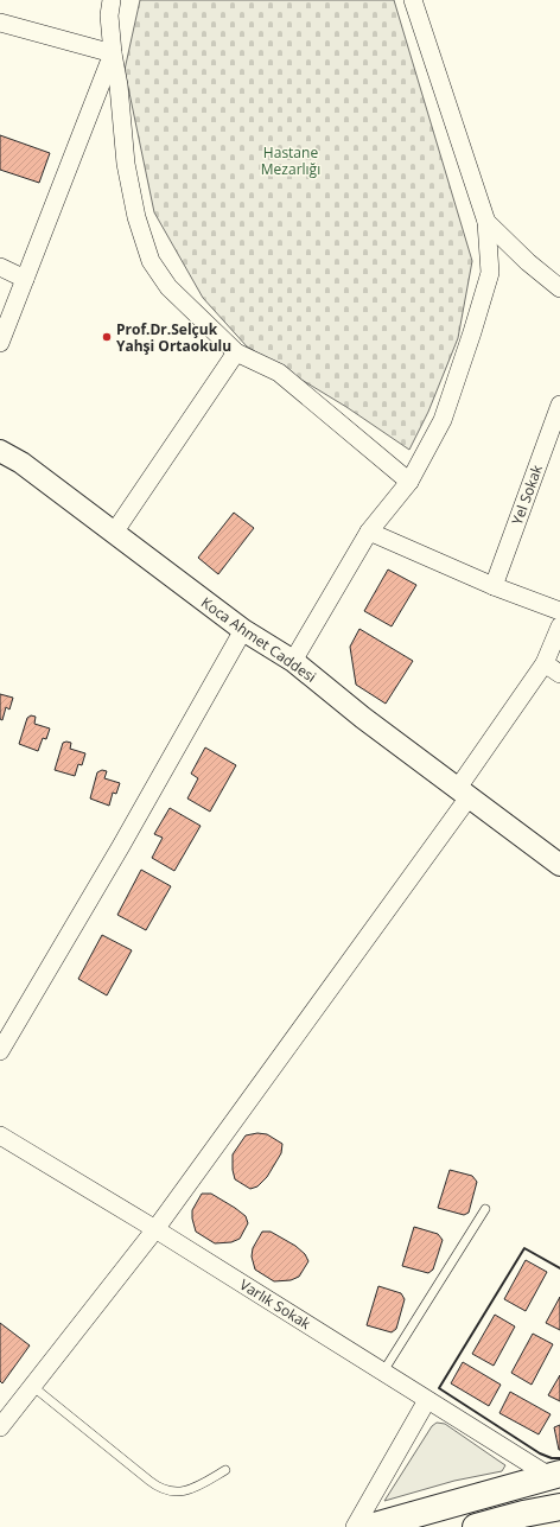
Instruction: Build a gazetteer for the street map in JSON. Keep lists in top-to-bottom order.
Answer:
{
  "streets": {
    "street": ["Yel Sokak", "Koca Ahmet Caddesi", "Varlık Sokak"]
  },
  "parks": ["Hastane Mezarlığı"],
  "places": ["Prof.Dr.Selçuk Yahşi Ortaokulu"]
}
